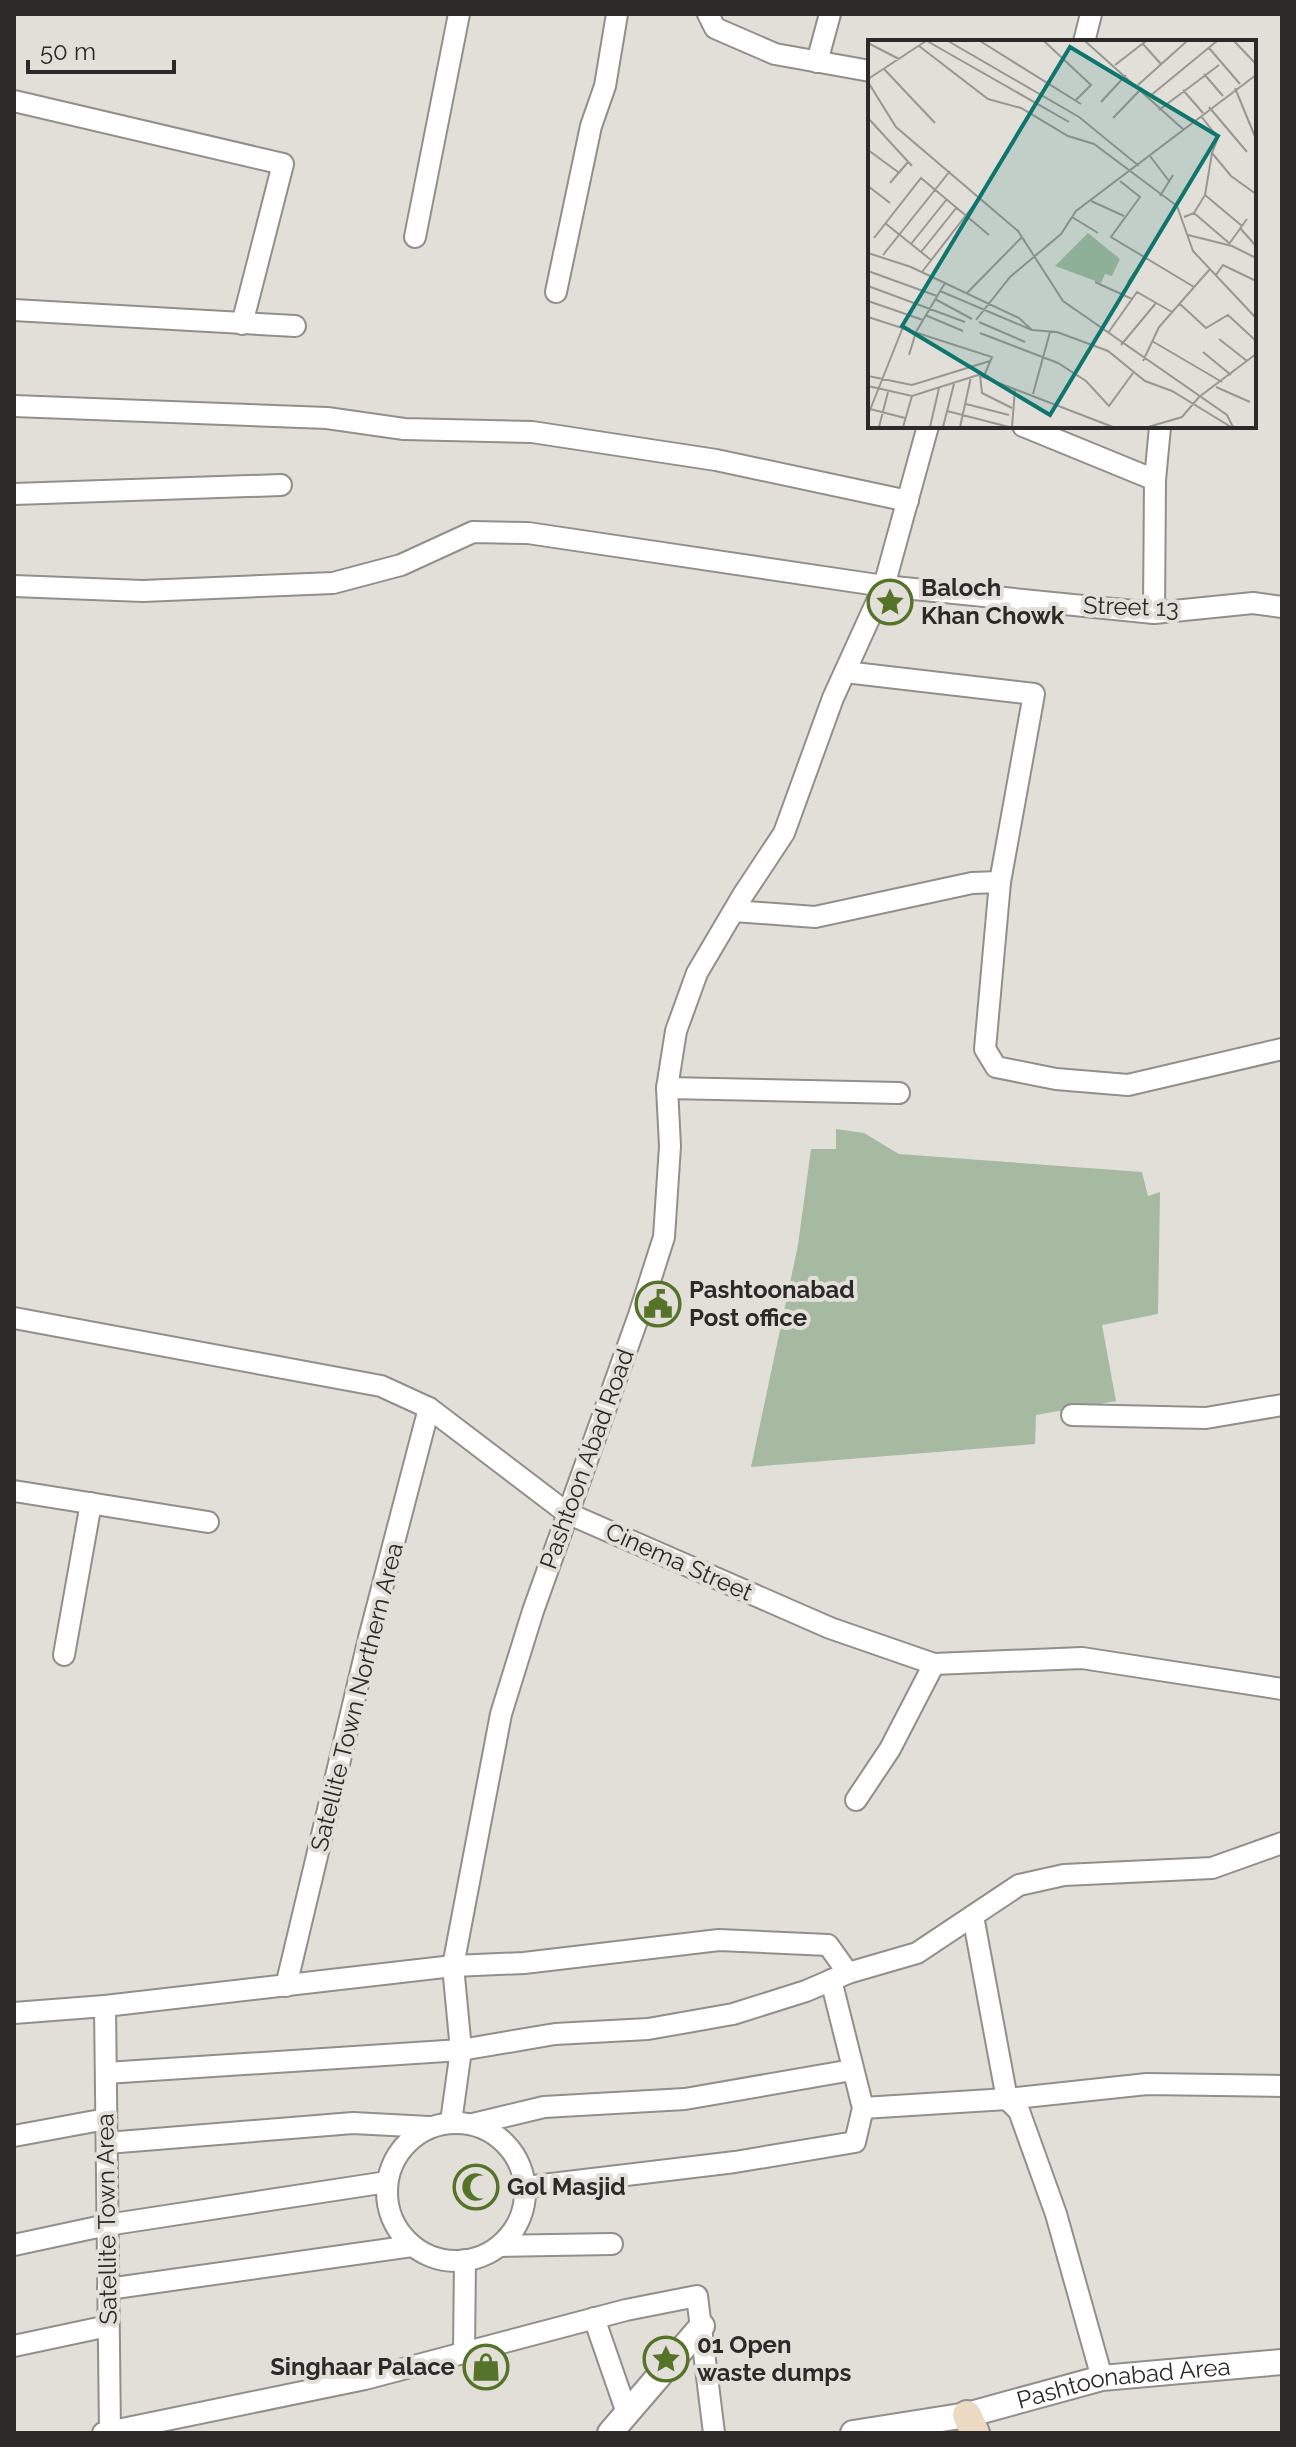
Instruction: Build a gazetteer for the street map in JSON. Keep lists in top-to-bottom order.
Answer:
{
  "streets": {
    "street": [
      "Street 13",
      "Pashtoon Abad Road",
      "Cinema Street",
      "Satellite Town Northern Area",
      "Satellite Town Area",
      "Pashtoonabad Area"
    ]
  },
  "crossings": [
    ["Street 13", "Pashtoon Abad Road"],
    ["Pashtoon Abad Road", "Cinema Street"],
    ["Cinema Street", "Satellite Town Northern Area"]
  ],
  "places": {
    "place": ["Baloch Khan Chowk", "01 Open waste dumps"],
    "public building": ["Pashtoonabad Post office"],
    "mosque": ["Gol Masjid"],
    "shop": ["Singhaar Palace"]
  },
  "scale_bar": "50 m"
}
